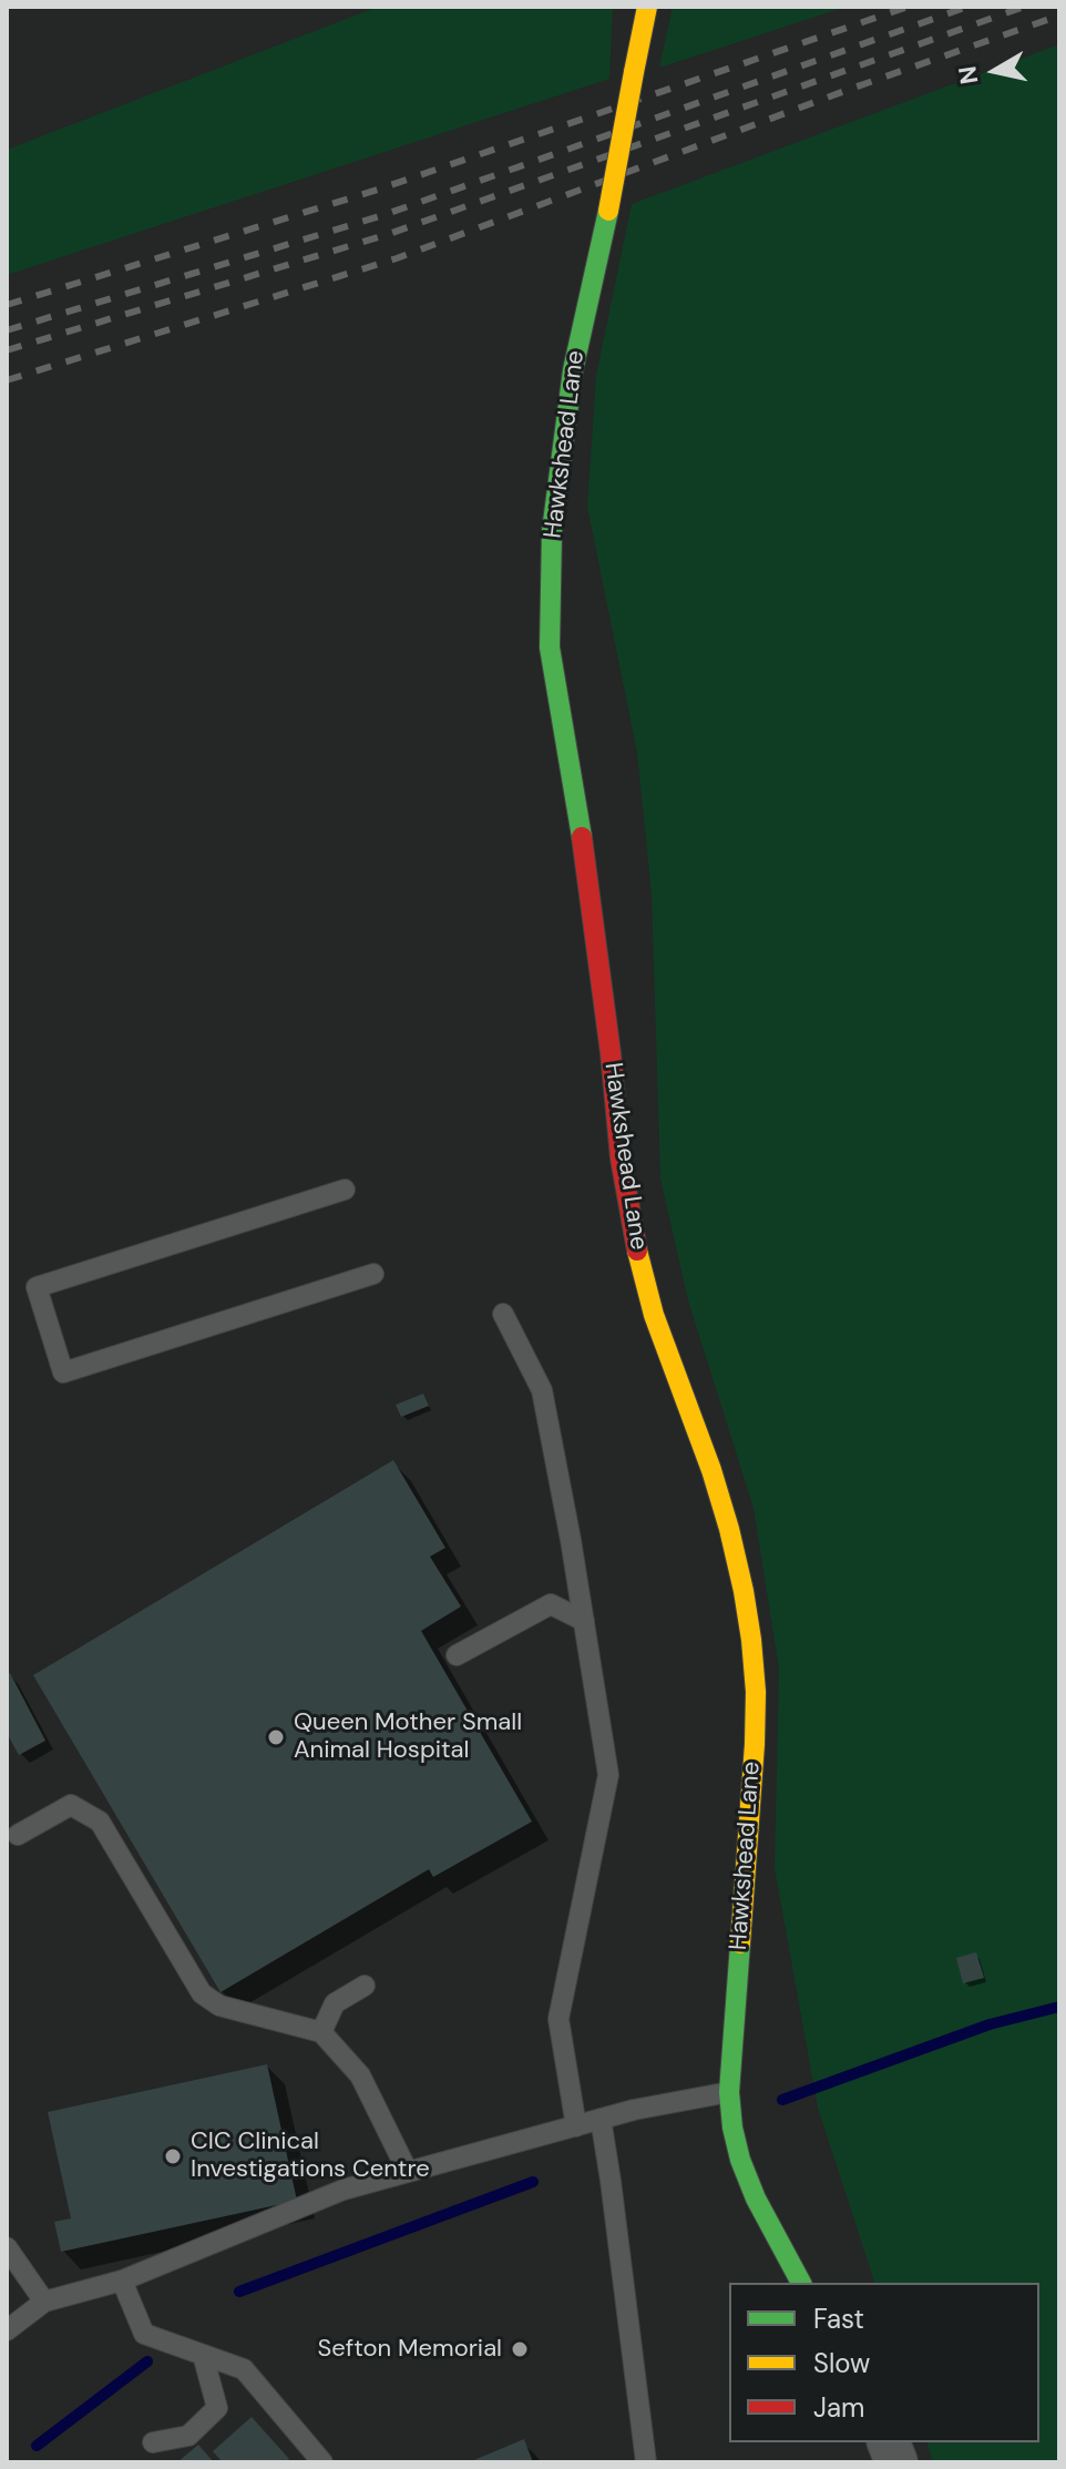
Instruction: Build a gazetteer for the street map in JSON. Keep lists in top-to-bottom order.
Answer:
{
  "streets": {
    "street": ["Hawkshead Lane"]
  },
  "places": ["Queen Mother Small Animal Hospital", "CIC Clinical Investigations Centre", "Sefton Memorial"],
  "legend": ["Fast", "Slow", "Jam"],
  "north": "left"
}
